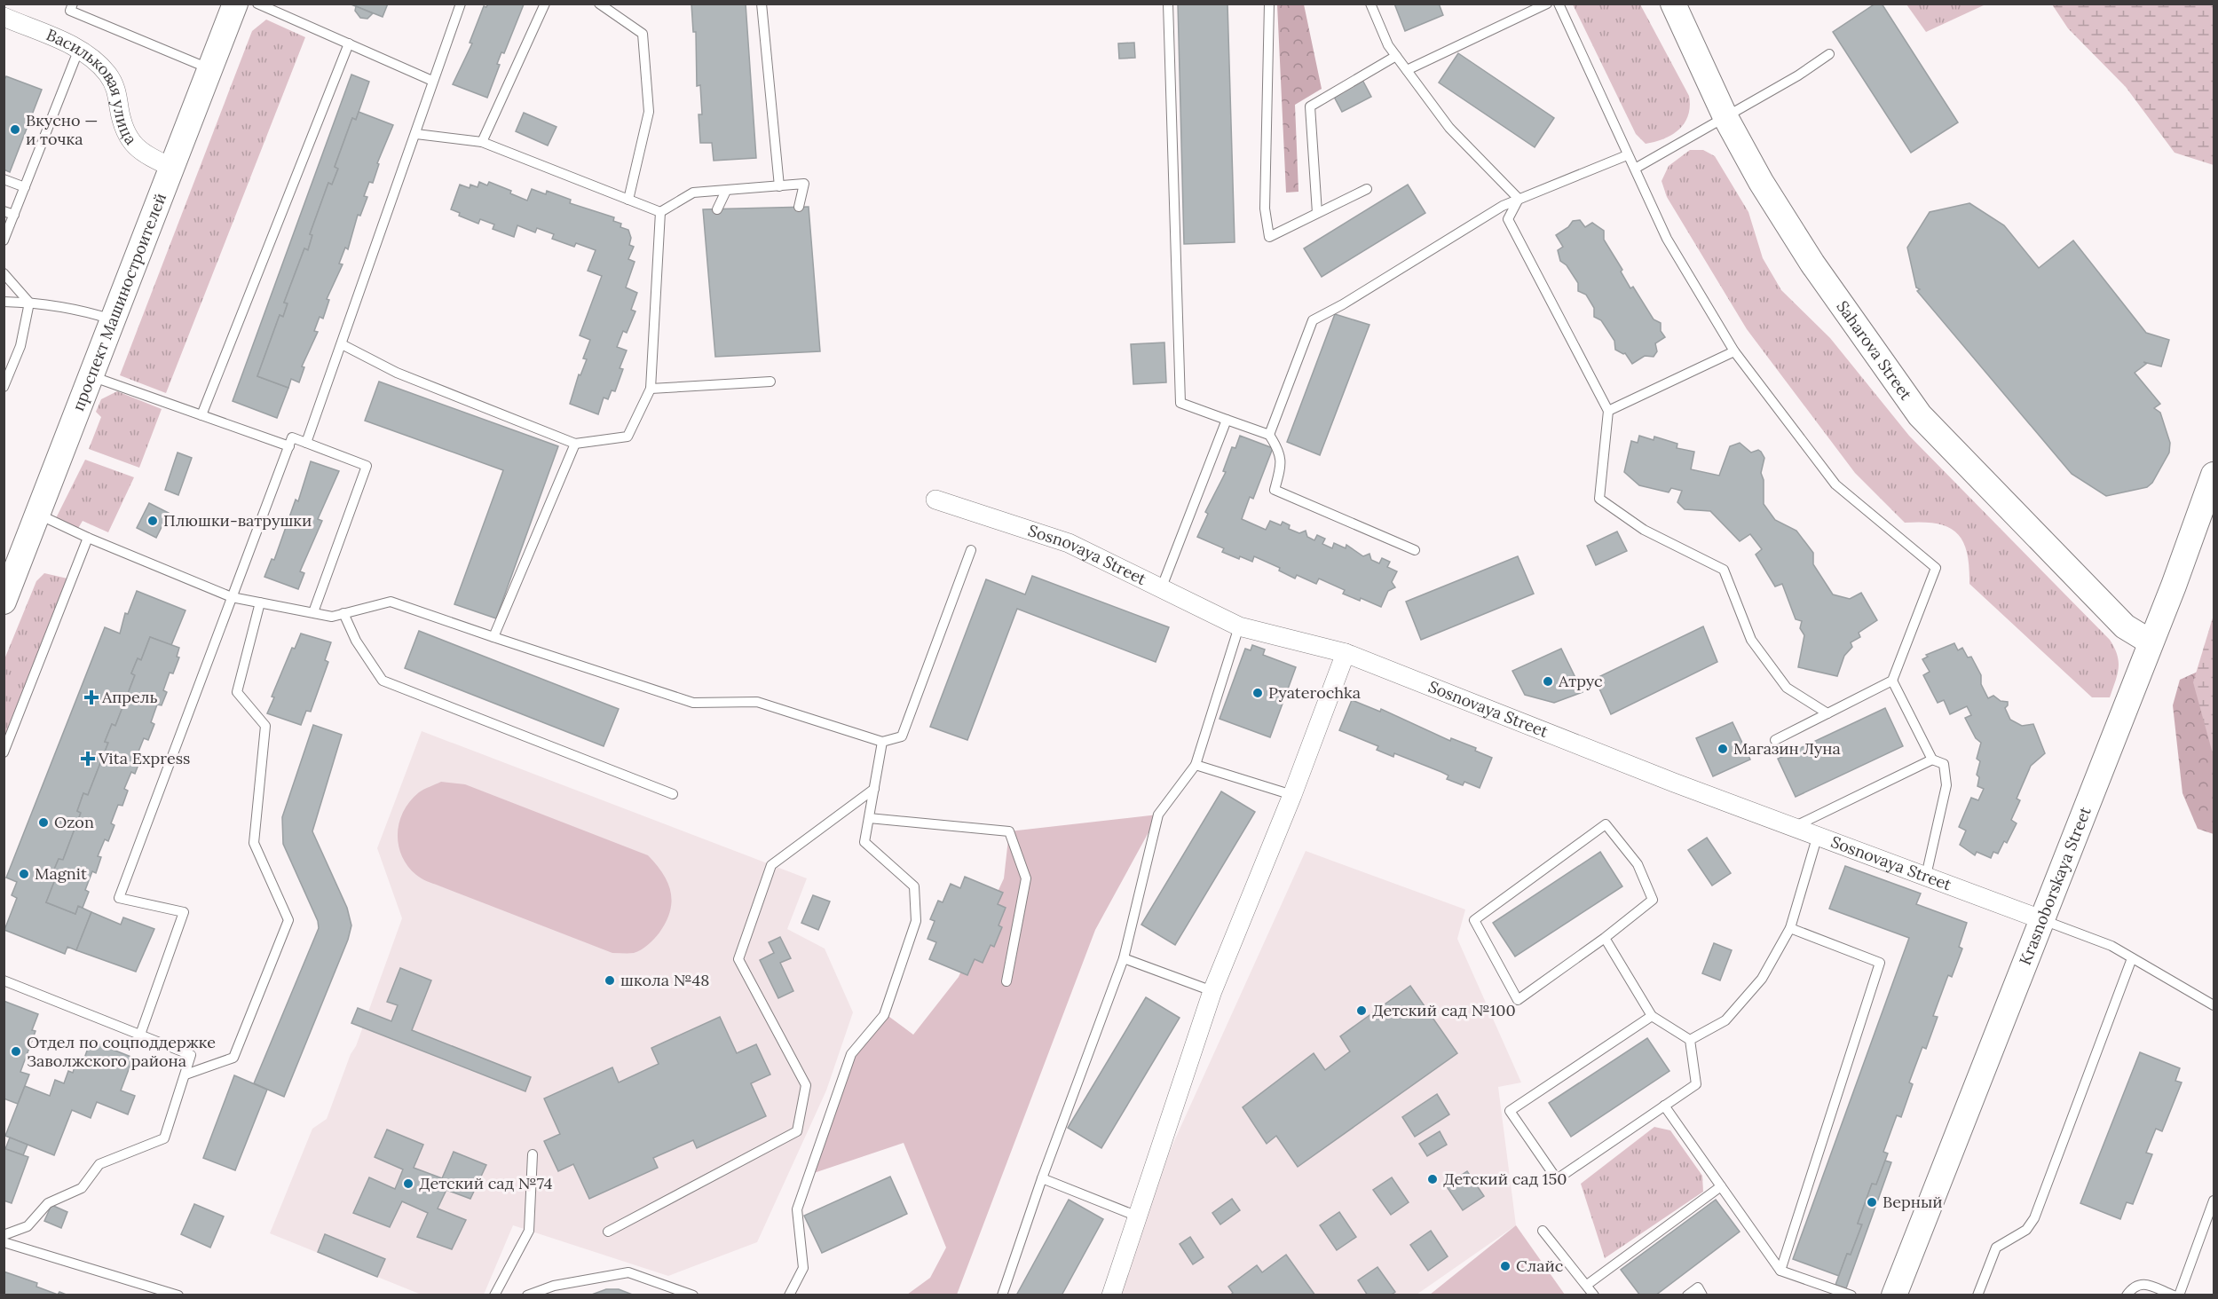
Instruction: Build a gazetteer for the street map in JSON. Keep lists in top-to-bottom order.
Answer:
{
  "streets": {
    "street": [
      "Васильковая улица",
      "проспект Машиностроителей",
      "Saharova Street",
      "Sosnovaya Street",
      "Krasnoborskaya Street"
    ]
  },
  "crossings": [
    ["Васильковая улица", "проспект Машиностроителей"],
    ["Saharova Street", "Krasnoborskaya Street"],
    ["Sosnovaya Street", "Krasnoborskaya Street"]
  ],
  "places": {
    "other": [
      "Вкусно — и точка",
      "Плюшки-ватрушки",
      "Атрус",
      "Pyaterochka",
      "Магазин Луна",
      "Ozon",
      "Magnit",
      "школа №48",
      "Детский сад №100",
      "Отдел по соцподдержке Заволжского района",
      "Детский сад 150",
      "Детский сад №74",
      "Верный",
      "Слайс"
    ],
    "health": ["Апрель", "Vita Express"]
  }
}
